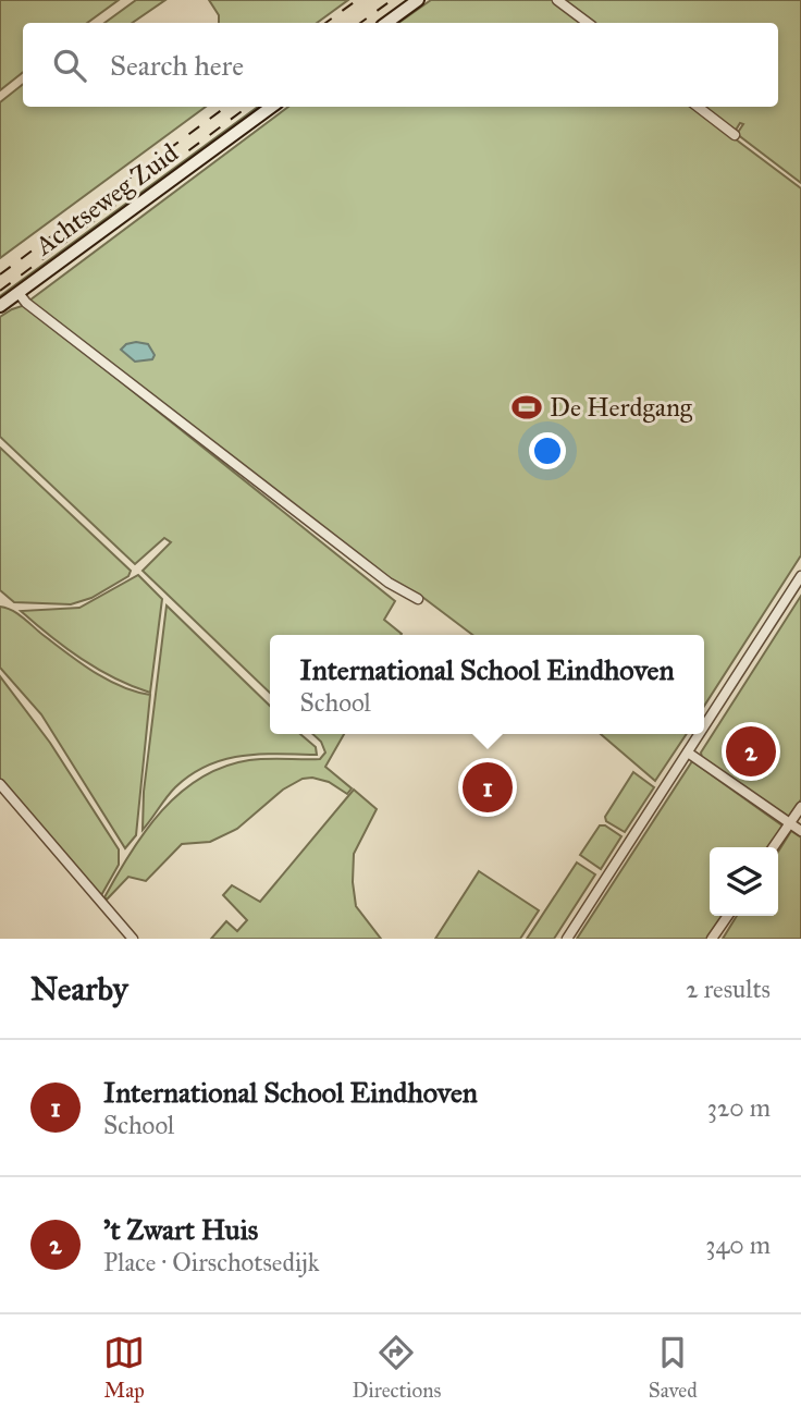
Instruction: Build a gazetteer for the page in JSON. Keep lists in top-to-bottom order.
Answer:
{
  "streets": {
    "street": ["Achtseweg Zuid"]
  },
  "places": {
    "sports": ["De Herdgang"]
  },
  "page": {
    "search": "Search here",
    "popup": ["International School Eindhoven", "School"],
    "pins": ["2", "1"],
    "heading": ["Nearby", "2 results"],
    "list": [
      {
        "mark": "1",
        "name": "International School Eindhoven",
        "note": "School",
        "value": "320 m"
      },
      {
        "mark": "2",
        "name": "'t Zwart Huis",
        "note": "Place · Oirschotsedijk",
        "value": "340 m"
      }
    ],
    "nav": ["Map", "Directions", "Saved"]
  }
}
